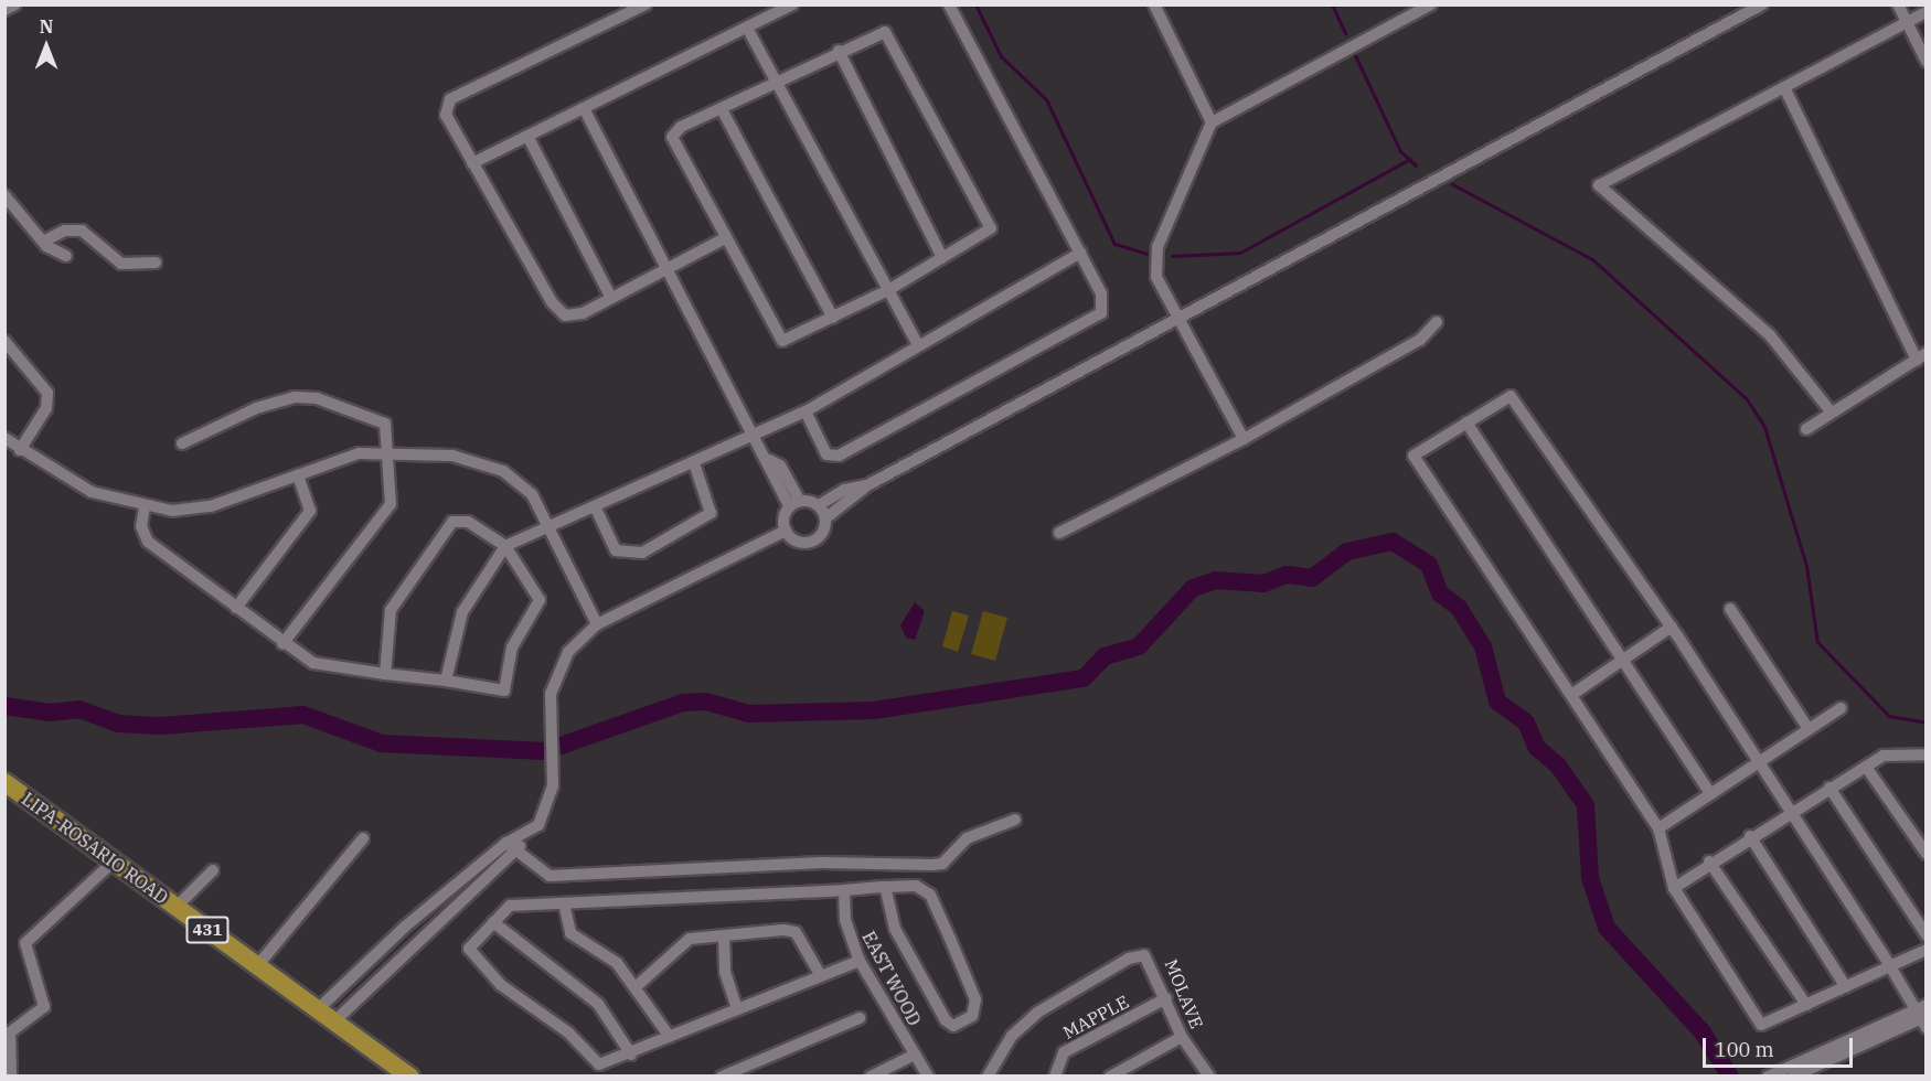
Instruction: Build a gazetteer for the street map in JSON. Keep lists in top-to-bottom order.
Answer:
{
  "streets": {
    "main road": ["LIPA-ROSARIO ROAD", "431"],
    "street": ["EAST WOOD", "MOLAVE", "MAPPLE"]
  },
  "crossings": [
    ["MOLAVE", "MAPPLE"]
  ],
  "scale_bar": "100 m",
  "north": "top"
}
